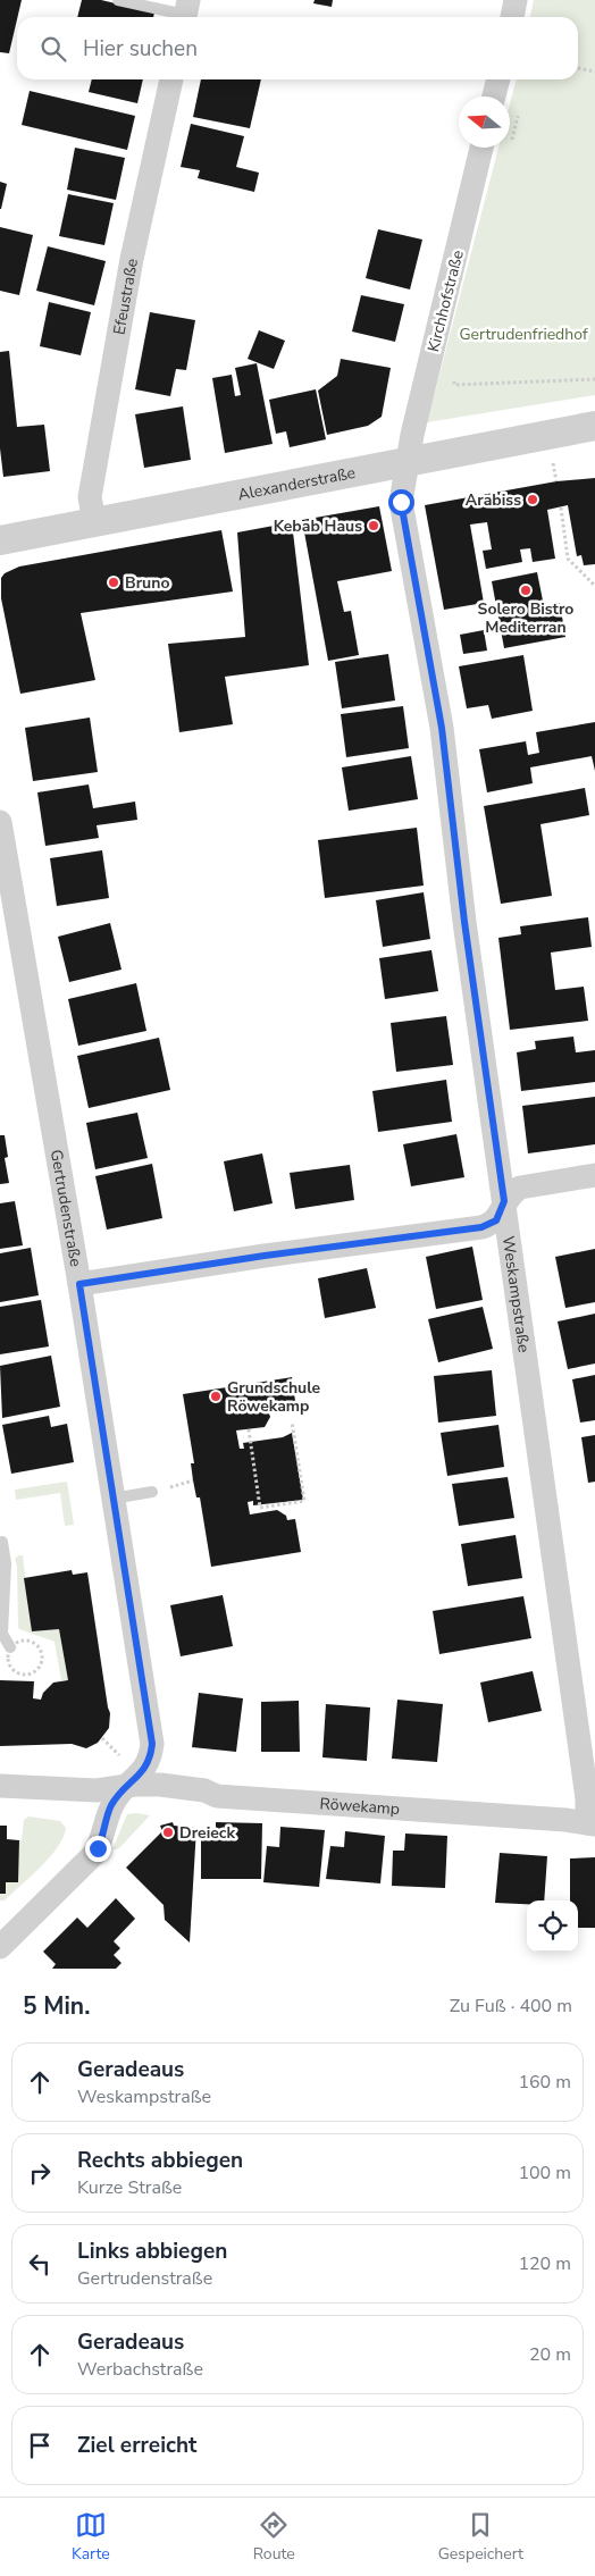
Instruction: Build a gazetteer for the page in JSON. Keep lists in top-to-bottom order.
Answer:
{
  "streets": {
    "street": [
      "Efeustraße",
      "Kirchhofstraße",
      "Alexanderstraße",
      "Gertrudenstraße",
      "Weskampstraße",
      "Röwekamp"
    ]
  },
  "crossings": [
    ["Efeustraße", "Alexanderstraße"],
    ["Kirchhofstraße", "Alexanderstraße"],
    ["Kirchhofstraße", "Weskampstraße"],
    ["Alexanderstraße", "Weskampstraße"],
    ["Gertrudenstraße", "Röwekamp"],
    ["Weskampstraße", "Röwekamp"]
  ],
  "parks": ["Gertrudenfriedhof"],
  "places": [
    "Arabiss",
    "Kebab Haus",
    "Bruno",
    "Solero Bistro Mediterran",
    "Grundschule Röwekamp",
    "Dreieck"
  ],
  "north": "left",
  "page": {
    "search": "Hier suchen",
    "heading": ["5 Min.", "Zu Fuß · 400 m"],
    "list": [
      ["Geradeaus", "Weskampstraße", "160 m"],
      ["Rechts abbiegen", "Kurze Straße", "100 m"],
      ["Links abbiegen", "Gertrudenstraße", "120 m"],
      ["Geradeaus", "Werbachstraße", "20 m"],
      "Ziel erreicht"
    ],
    "nav": ["Karte", "Route", "Gespeichert"]
  }
}
